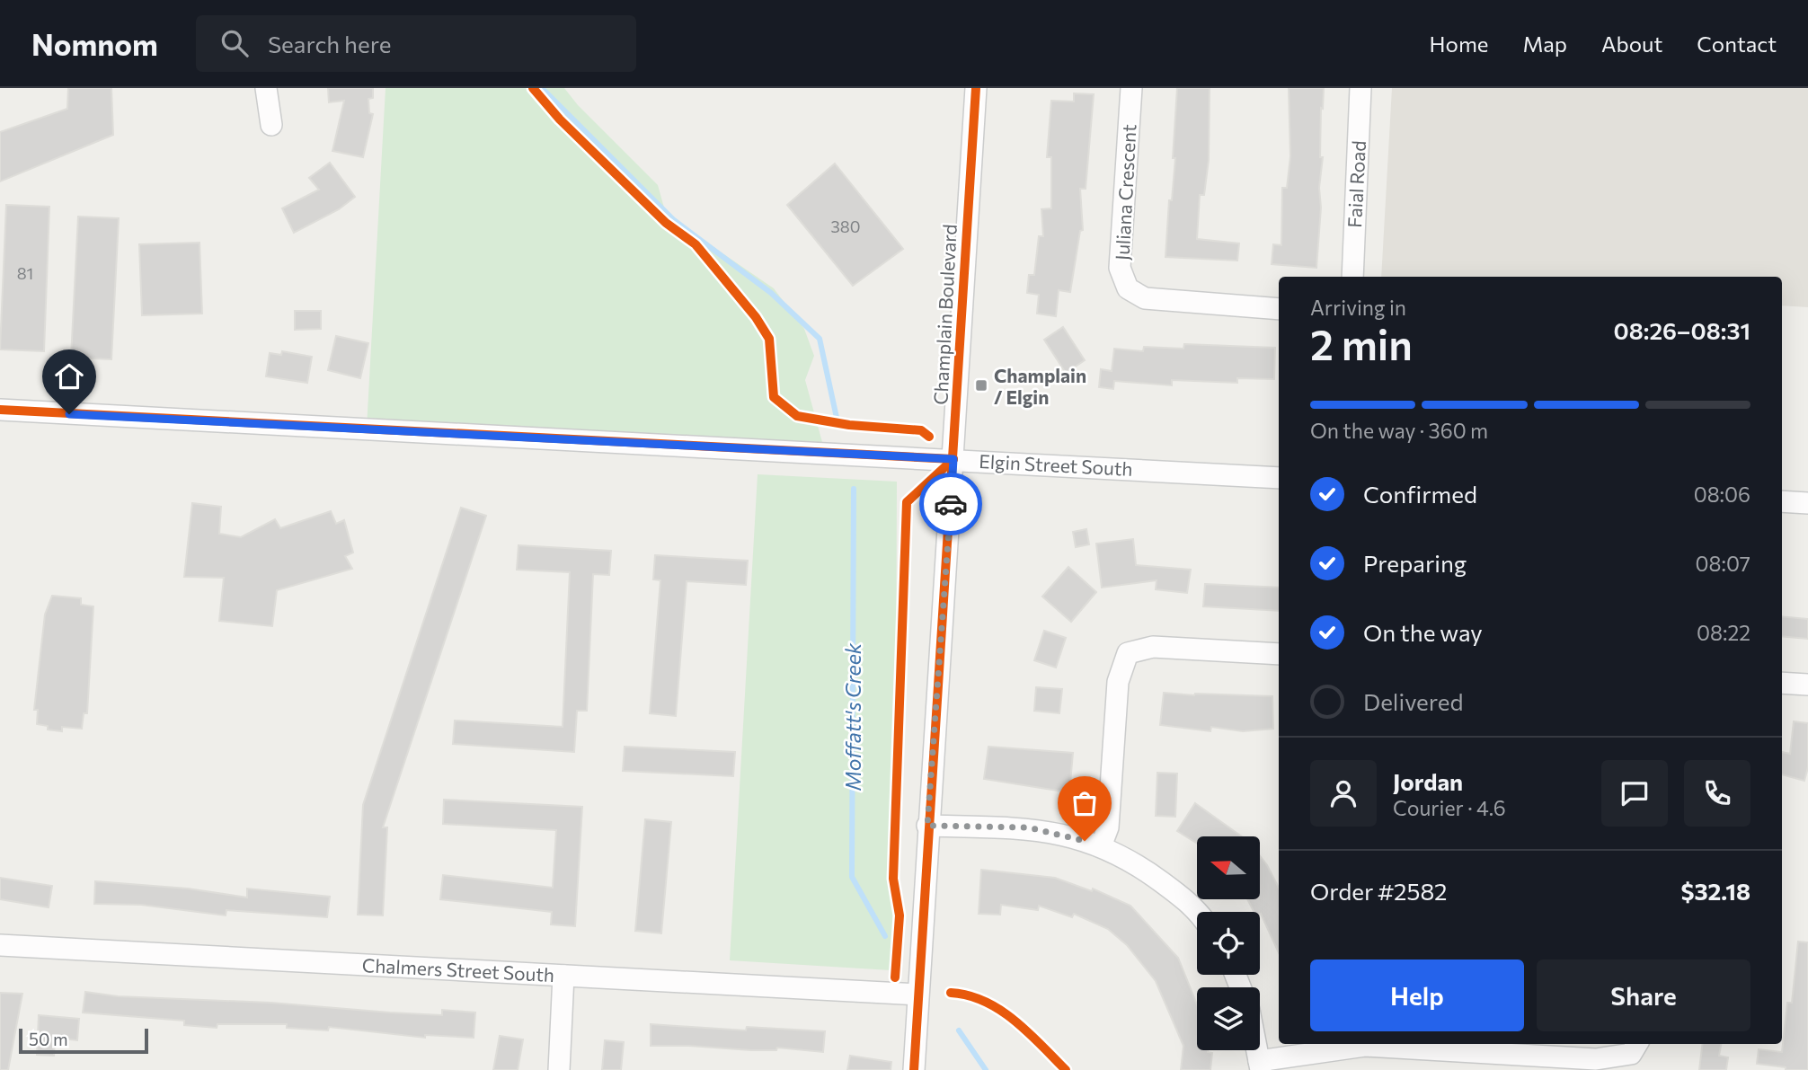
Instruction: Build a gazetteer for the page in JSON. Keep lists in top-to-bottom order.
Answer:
{
  "streets": {
    "street": [
      "Faial Road",
      "Juliana Crescent",
      "Champlain Boulevard",
      "Elgin Street South",
      "Chalmers Street South"
    ]
  },
  "crossings": [
    ["Champlain Boulevard", "Elgin Street South"],
    ["Champlain Boulevard", "Chalmers Street South"]
  ],
  "water": ["Moffatt's Creek"],
  "places": {
    "transit": ["Champlain / Elgin"]
  },
  "house_numbers": ["380", "81"],
  "scale_bar": "50 m",
  "north": "left",
  "page": {
    "header": "Nomnom",
    "search": "Search here",
    "nav": [
      "Home",
      "Map",
      "About",
      "Contact"
    ],
    "heading": ["2 min", "Arriving in", "08:26–08:31"],
    "panel": [
      "Jordan",
      "Courier · 4.6",
      "Order #2582",
      "$32.18"
    ],
    "bar": "On the way · 360 m",
    "list": [
      ["Confirmed", "08:06"],
      ["Preparing", "08:07"],
      ["On the way", "08:22"],
      "Delivered"
    ],
    "buttons": ["Help", "Share"],
    "scale": "50 m"
  }
}
